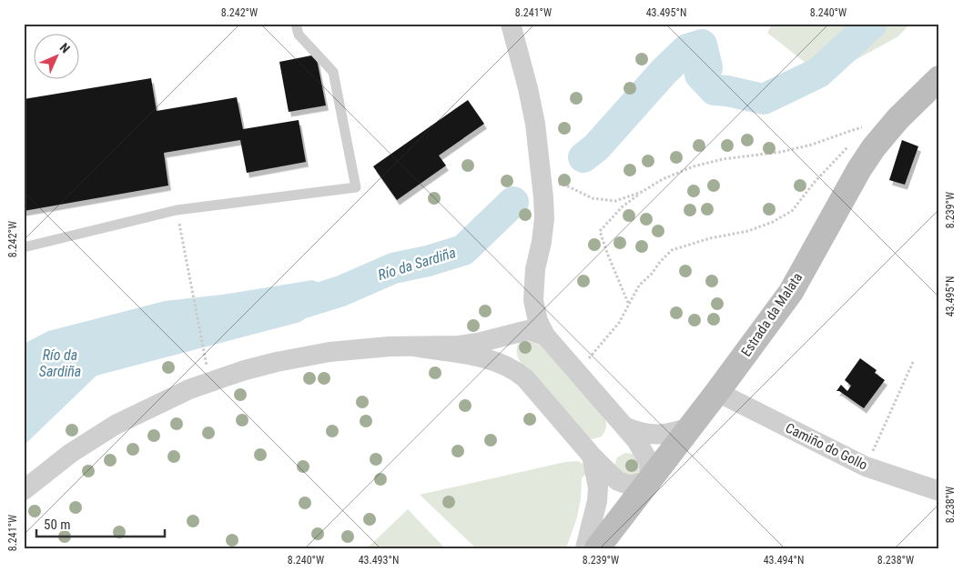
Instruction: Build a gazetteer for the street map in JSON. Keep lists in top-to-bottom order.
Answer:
{
  "streets": {
    "street": ["Estrada da Malata", "Camiño do Gollo"]
  },
  "crossings": [
    ["Estrada da Malata", "Camiño do Gollo"]
  ],
  "water": ["Río da Sardiña"],
  "scale_bar": "50 m",
  "north": "top right",
  "coordinates": [
    "8.242°W",
    "8.241°W",
    "43.495°N",
    "8.240°W",
    "8.239°W",
    "8.238°W",
    "43.493°N",
    "43.494°N"
  ]
}
